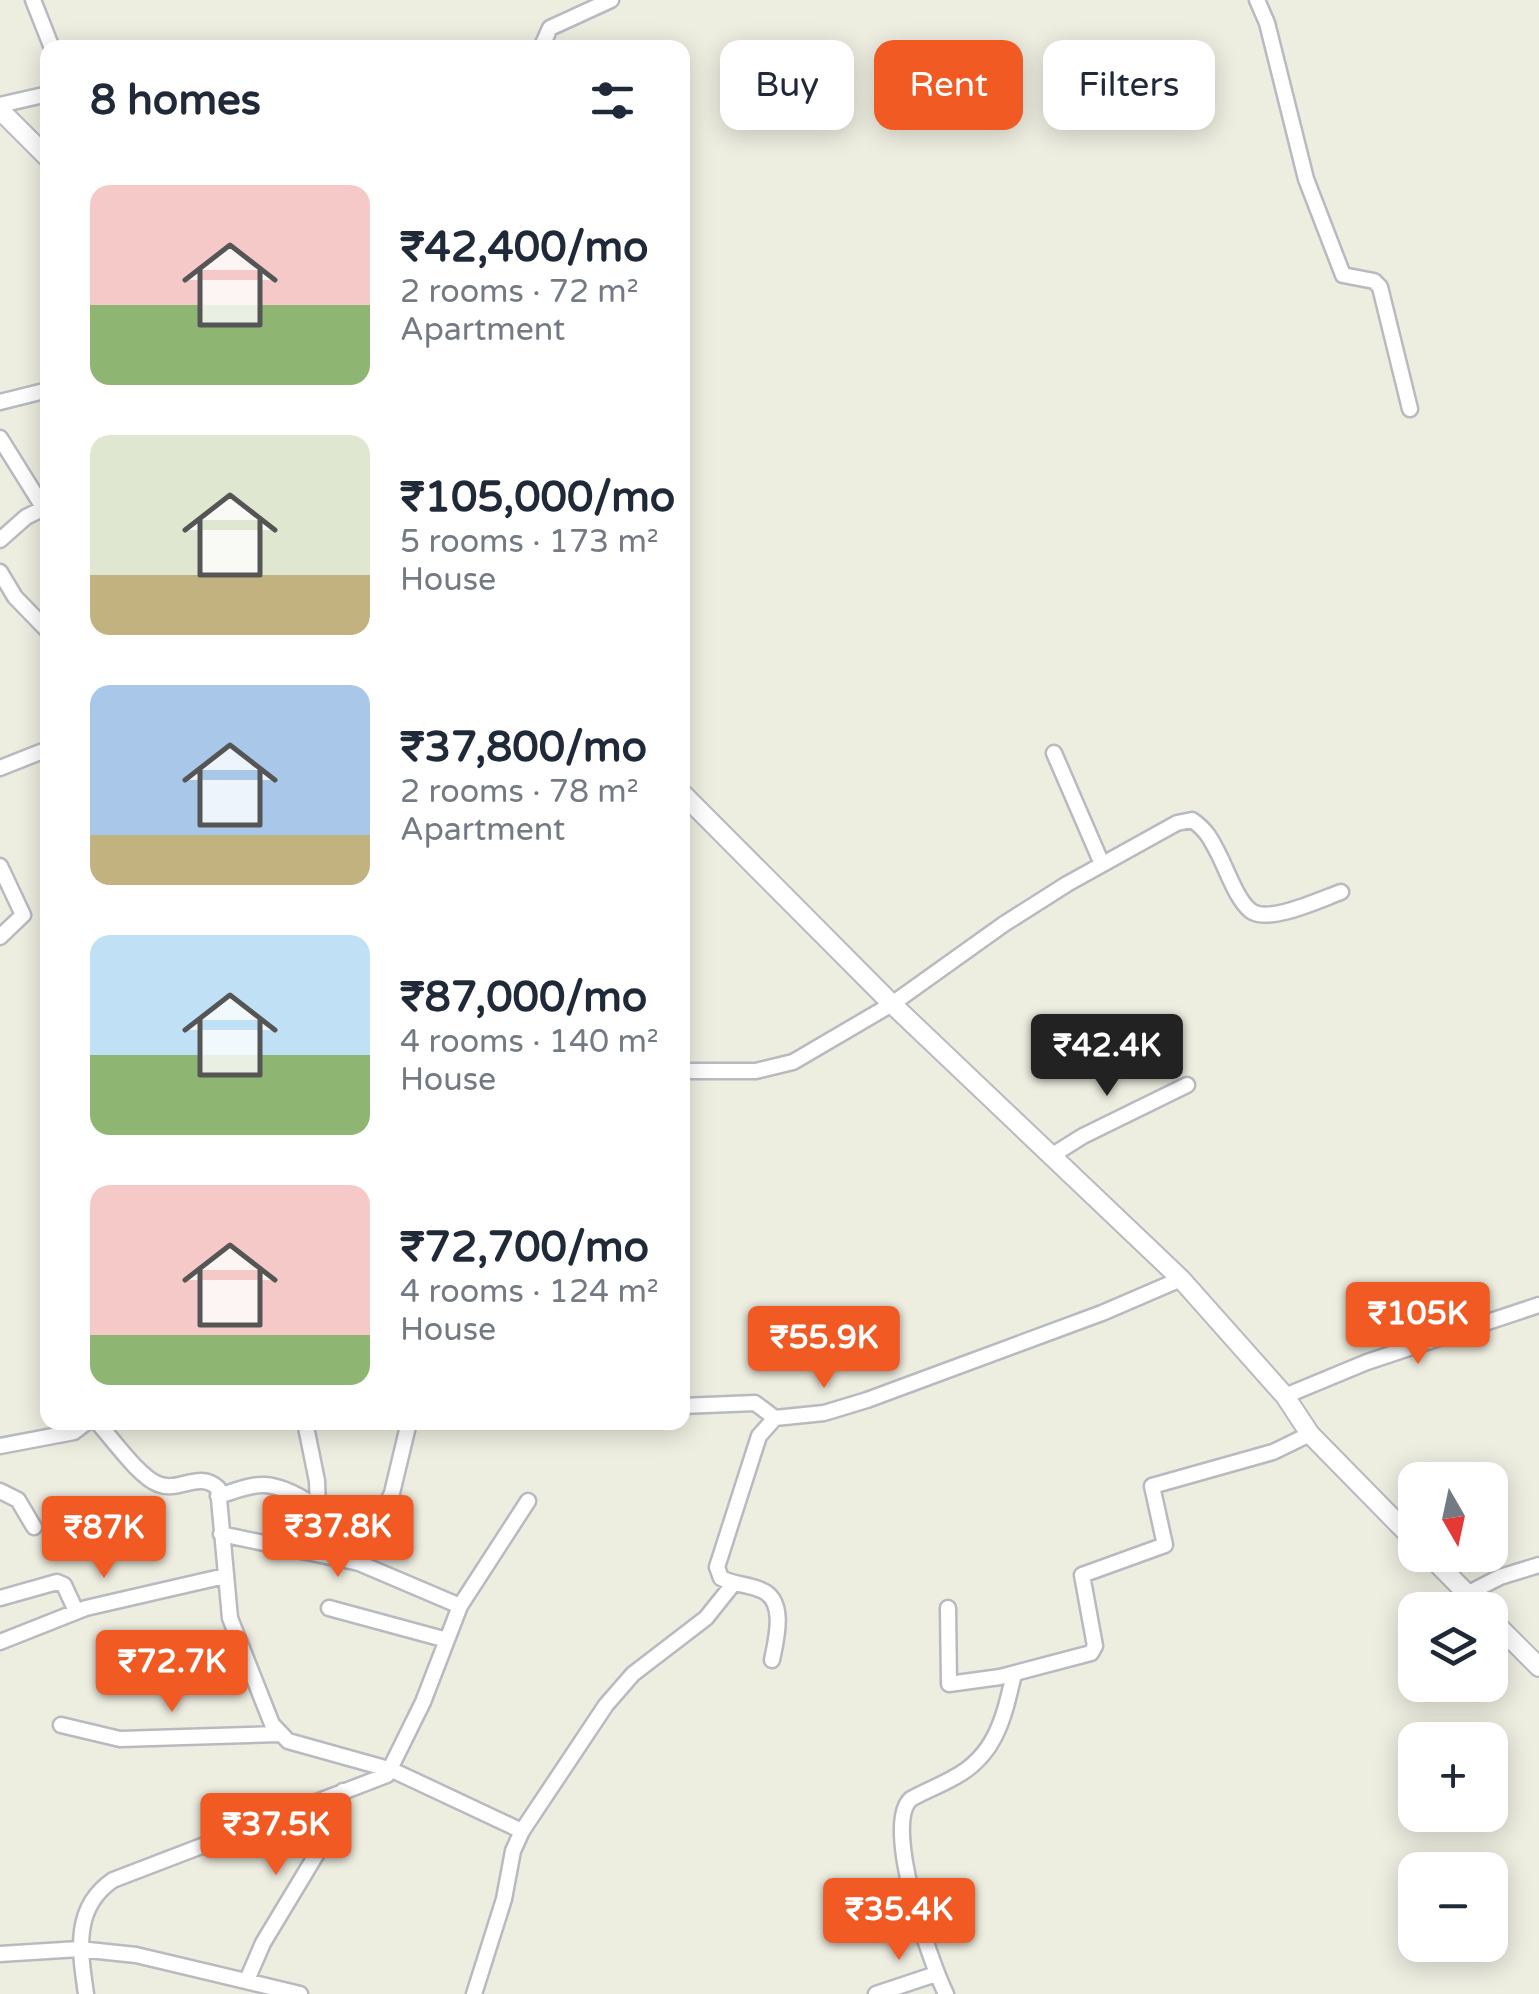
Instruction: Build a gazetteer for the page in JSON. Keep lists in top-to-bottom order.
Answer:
{
  "north": "bottom",
  "page": {
    "chip": ["Buy", "Rent", "Filters"],
    "heading": "8 homes",
    "list": [
      {
        "name": "₹42,400/mo",
        "note": "2 rooms · 72 m² · Apartment"
      },
      {
        "name": "₹105,000/mo",
        "note": "5 rooms · 173 m² · House"
      },
      {
        "name": "₹37,800/mo",
        "note": "2 rooms · 78 m² · Apartment"
      },
      {
        "name": "₹87,000/mo",
        "note": "4 rooms · 140 m² · House"
      },
      {
        "name": "₹72,700/mo",
        "note": "4 rooms · 124 m² · House"
      }
    ],
    "price": [
      "₹42.4K",
      "₹105K",
      "₹55.9K",
      "₹37.8K",
      "₹87K",
      "₹72.7K",
      "₹37.5K",
      "₹35.4K"
    ],
    "map_buttons": ["+", "−"]
  }
}
